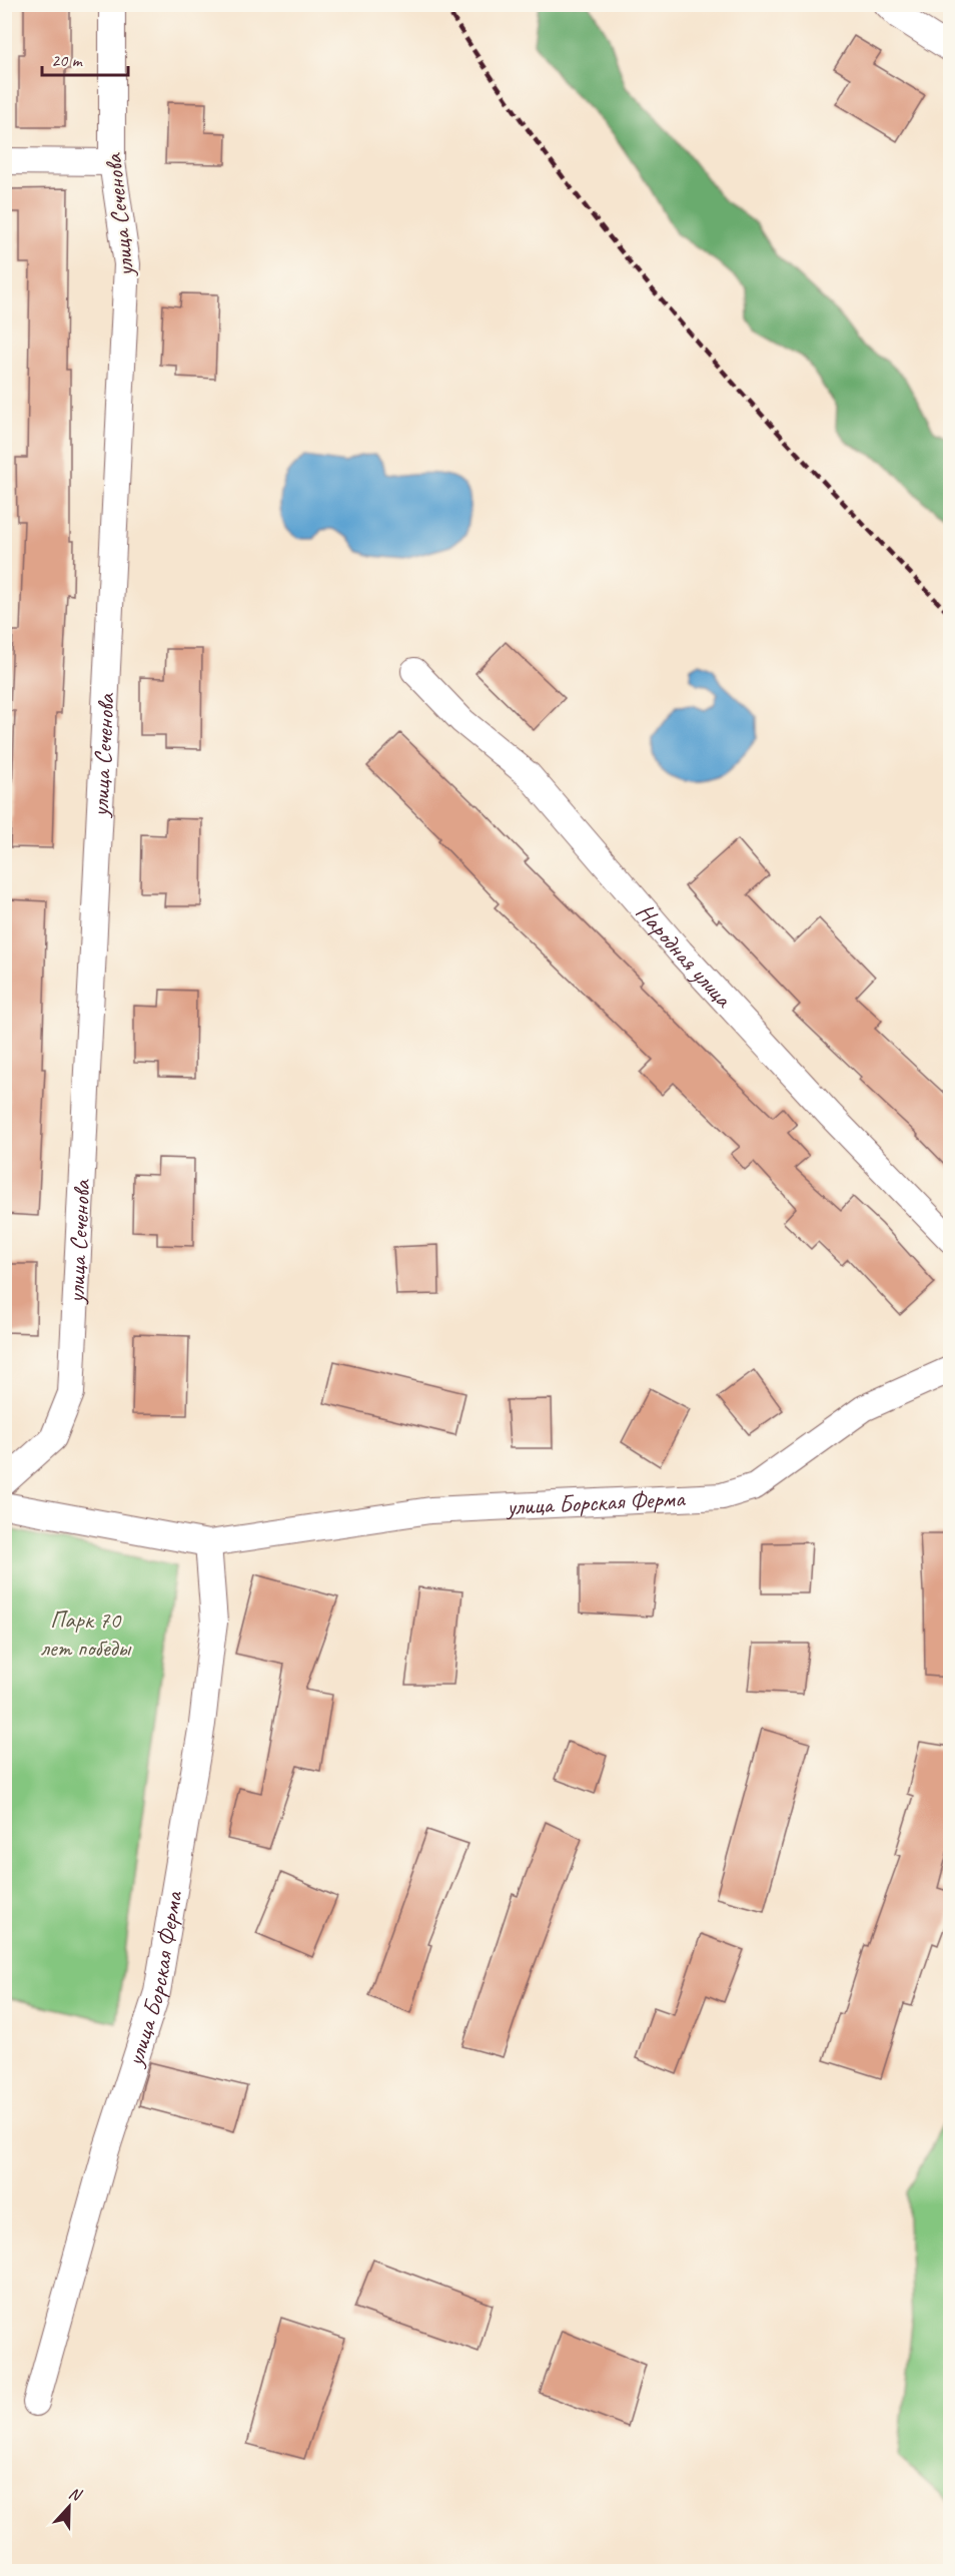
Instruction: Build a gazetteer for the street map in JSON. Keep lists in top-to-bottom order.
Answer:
{
  "streets": {
    "street": ["улица Сеченова", "Народная улица", "улица Борская Ферма"]
  },
  "parks": ["Парк 70 лет победы"],
  "scale_bar": "20 m",
  "north": "top"
}
